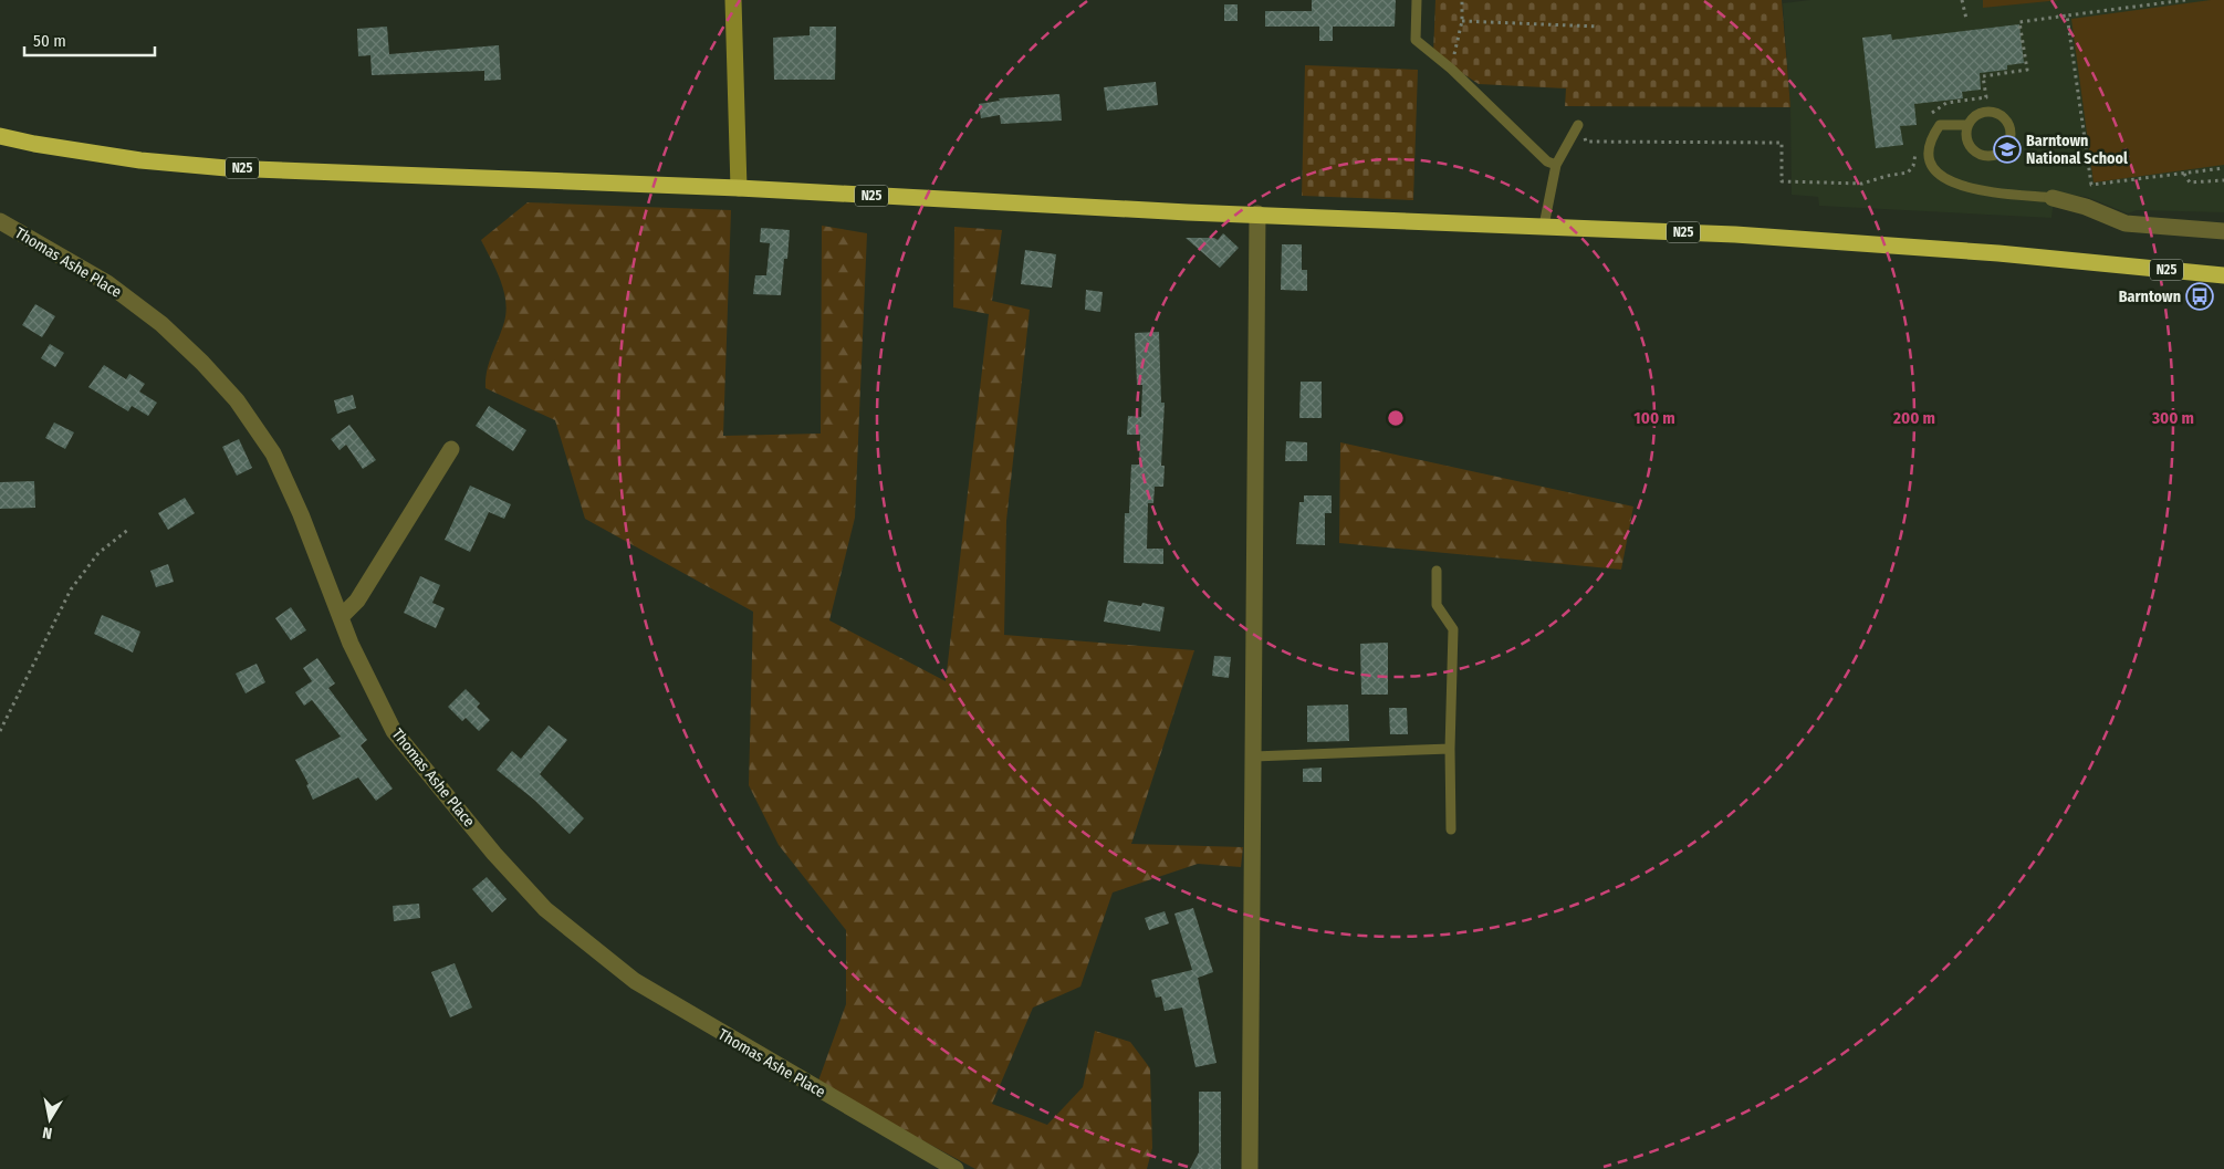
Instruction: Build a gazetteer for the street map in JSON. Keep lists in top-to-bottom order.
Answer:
{
  "streets": {
    "highway": ["N25"],
    "street": ["Thomas Ashe Place"]
  },
  "places": {
    "school or university": ["Barntown National School"],
    "bus stop": ["Barntown"]
  },
  "scale_bar": "50 m",
  "north": "bottom",
  "rings": ["100 m", "200 m", "300 m"]
}
